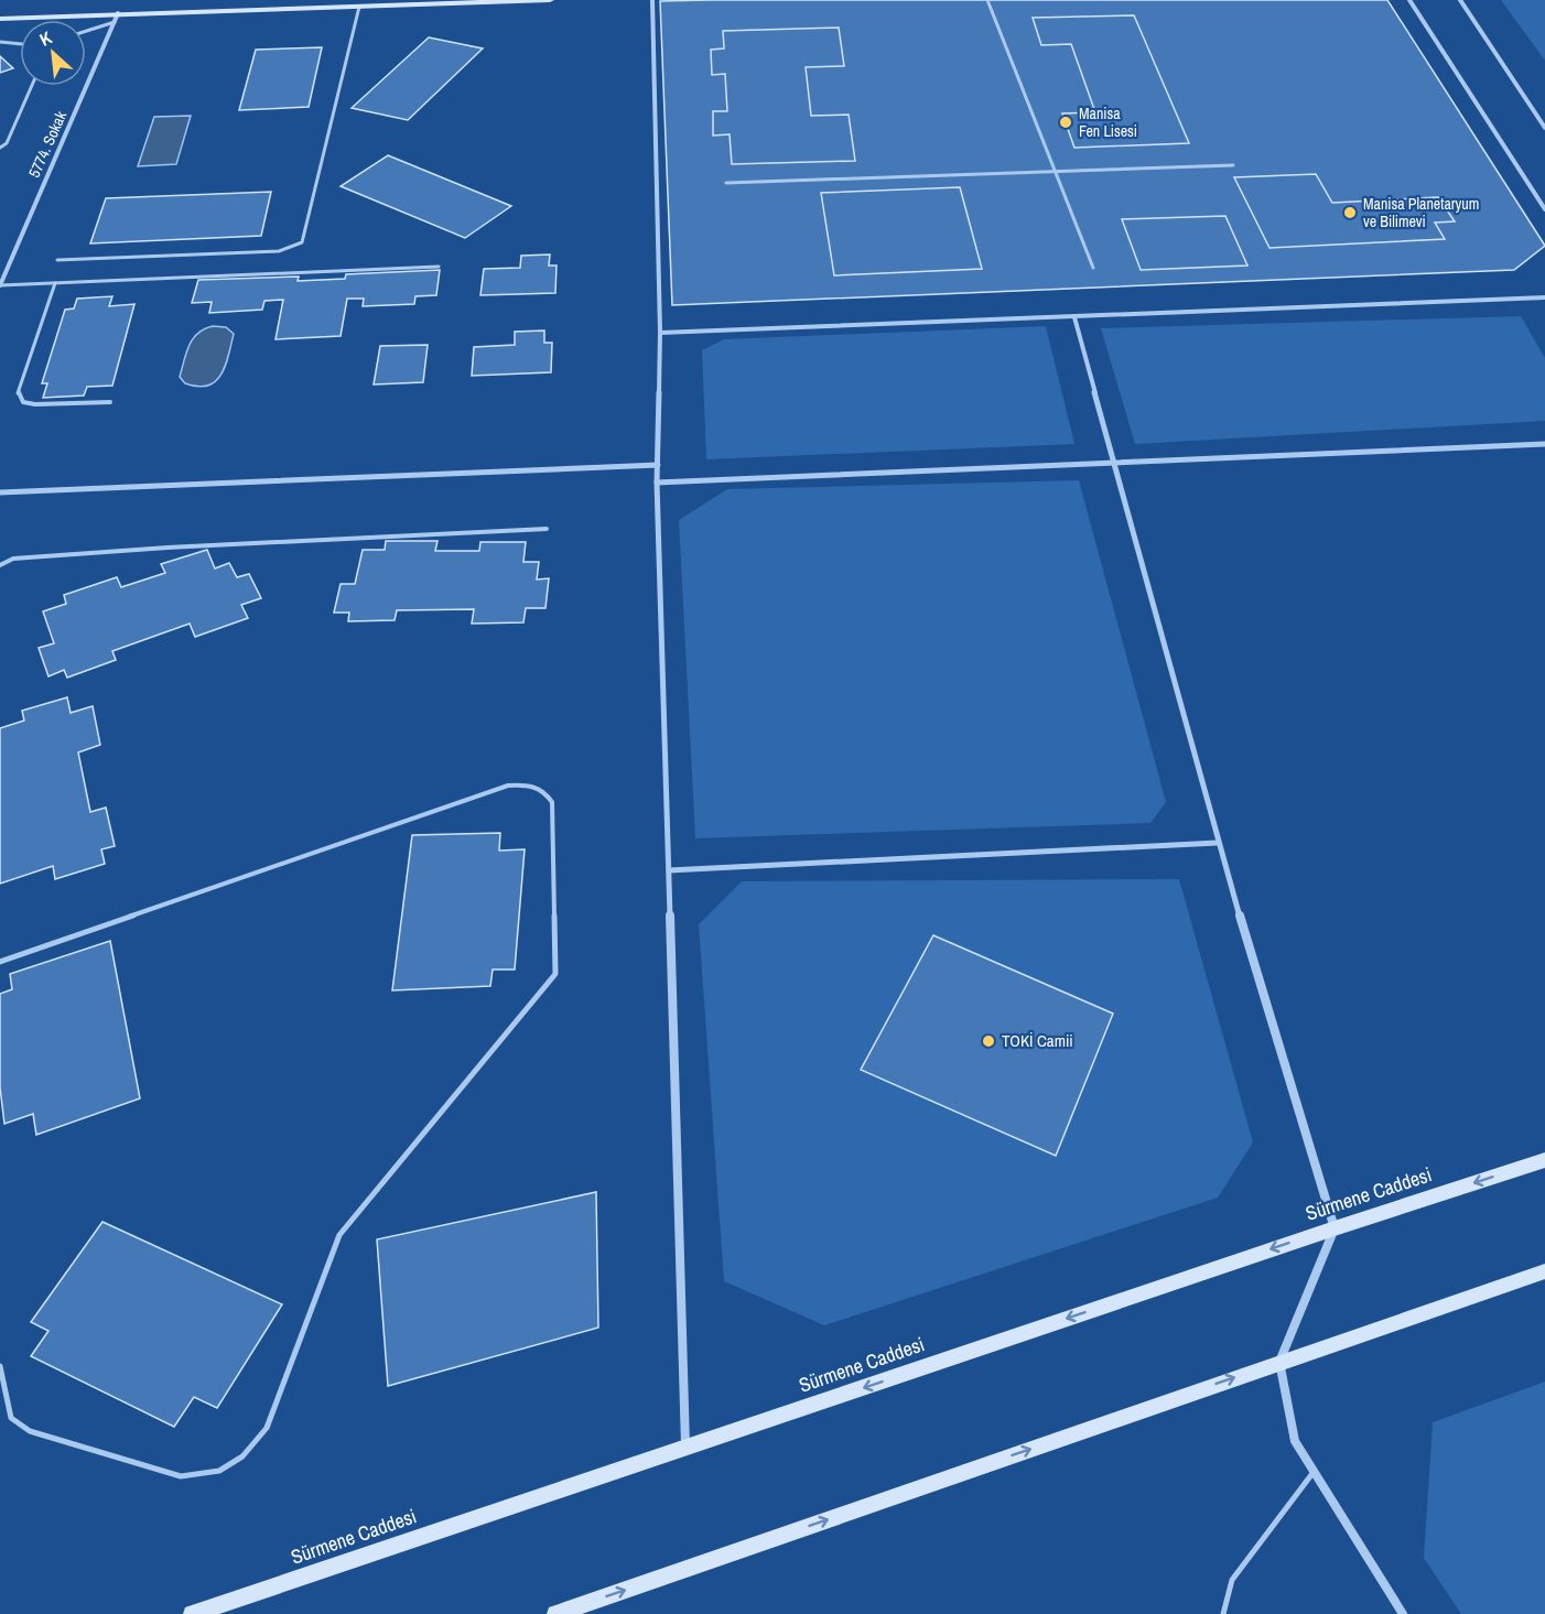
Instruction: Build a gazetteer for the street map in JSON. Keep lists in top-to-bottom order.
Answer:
{
  "streets": {
    "street": ["5774. Sokak", "Sürmene Caddesi"]
  },
  "places": ["Manisa Fen Lisesi", "Manisa Planetaryum ve Bilimevi", "TOKİ Camii"],
  "north": "top left"
}
